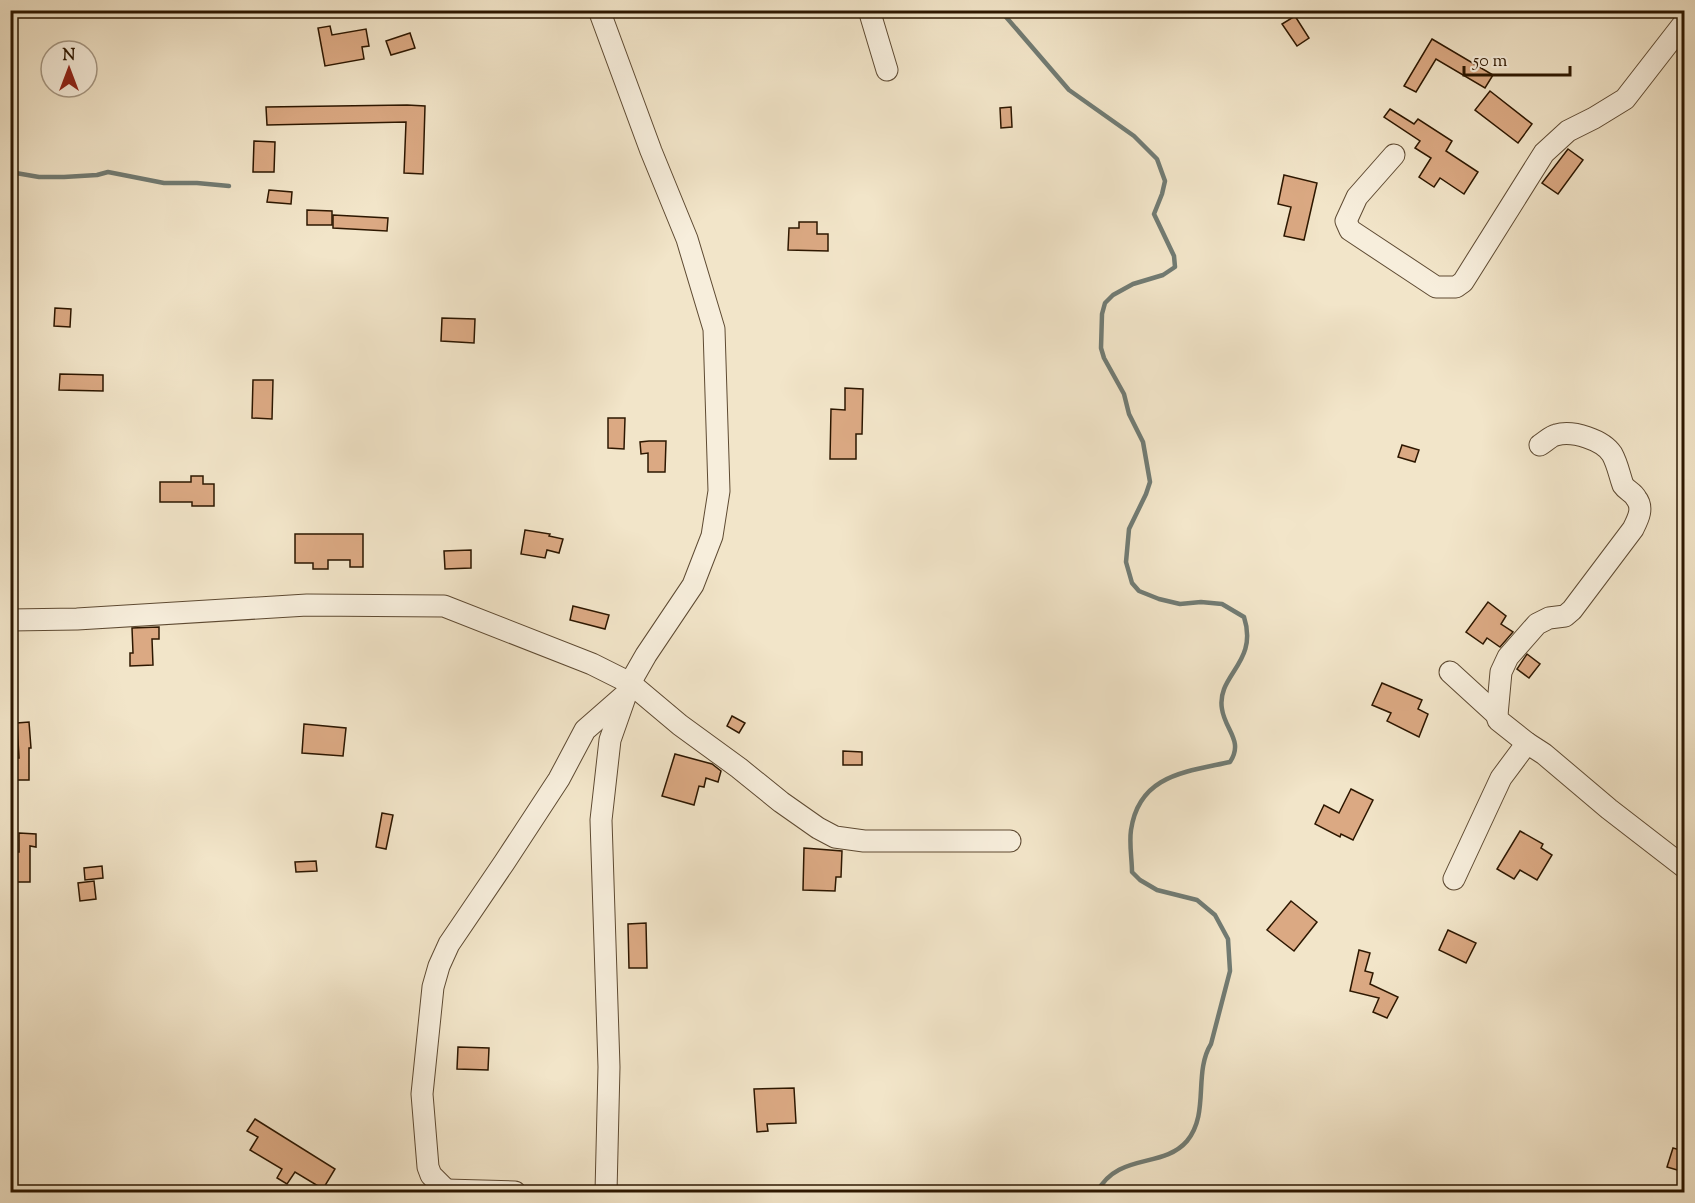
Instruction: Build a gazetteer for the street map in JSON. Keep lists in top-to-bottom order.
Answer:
{
  "scale_bar": "50 m",
  "north": "top"
}
